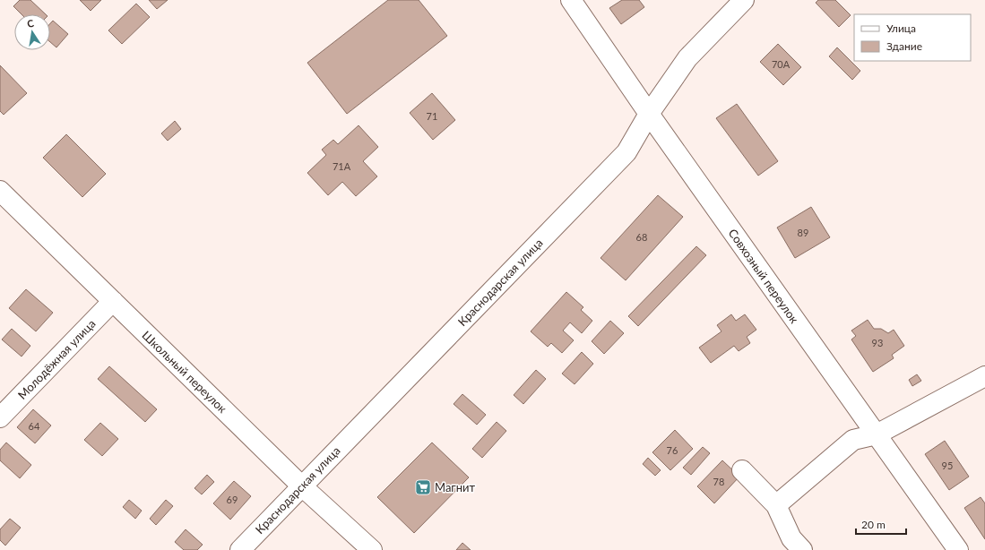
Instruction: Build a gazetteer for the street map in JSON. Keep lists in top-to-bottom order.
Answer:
{
  "streets": {
    "street": [
      "Совхозный переулок",
      "Краснодарская улица",
      "Молодёжная улица",
      "Школьный переулок"
    ]
  },
  "crossings": [
    ["Совхозный переулок", "Краснодарская улица"],
    ["Краснодарская улица", "Школьный переулок"],
    ["Молодёжная улица", "Школьный переулок"]
  ],
  "places": {
    "supermarket": ["Магнит"]
  },
  "house_numbers": [
    "70А",
    "71",
    "71А",
    "89",
    "68",
    "93",
    "64",
    "76",
    "95",
    "78",
    "69"
  ],
  "legend": ["Улица", "Здание"],
  "scale_bar": "20 m",
  "north": "top"
}
